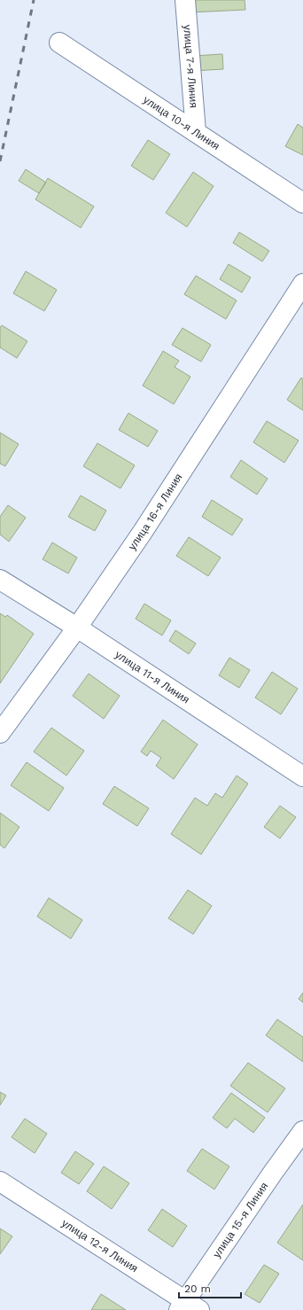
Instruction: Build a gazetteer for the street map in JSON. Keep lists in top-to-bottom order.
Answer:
{
  "streets": {
    "street": [
      "улица 7-я Линия",
      "улица 10-я Линия",
      "улица 16-я Линия",
      "улица 11-я Линия",
      "улица 15-я Линия",
      "улица 12-я Линия"
    ]
  },
  "crossings": [
    ["улица 7-я Линия", "улица 10-я Линия"],
    ["улица 16-я Линия", "улица 11-я Линия"],
    ["улица 15-я Линия", "улица 12-я Линия"]
  ],
  "scale_bar": "20 m"
}
